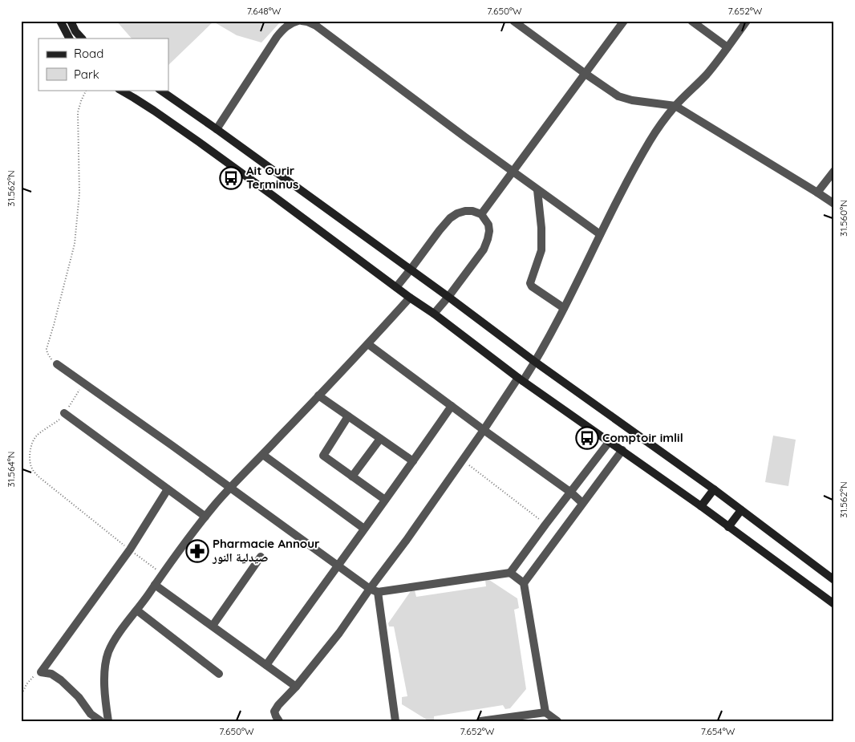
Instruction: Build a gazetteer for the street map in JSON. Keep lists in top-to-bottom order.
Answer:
{
  "places": {
    "bus stop": ["Ait Ourir Terminus", "Comptoir imlil"],
    "pharmacy": ["Pharmacie Annour صيدلية النور"]
  },
  "legend": ["Road", "Park"],
  "coordinates": [
    "7.648°W",
    "7.650°W",
    "7.652°W",
    "31.562°N",
    "31.560°N",
    "31.564°N",
    "7.654°W"
  ]
}
